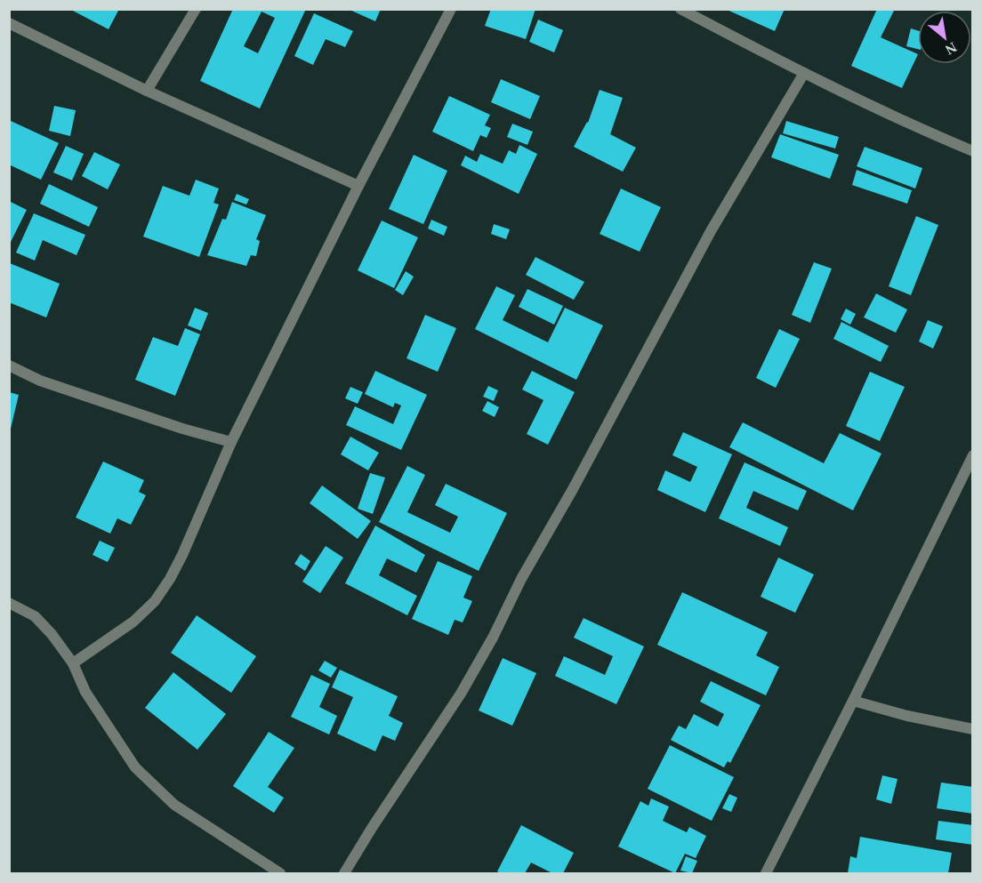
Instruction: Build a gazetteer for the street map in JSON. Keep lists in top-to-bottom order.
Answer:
{
  "north": "bottom right"
}
